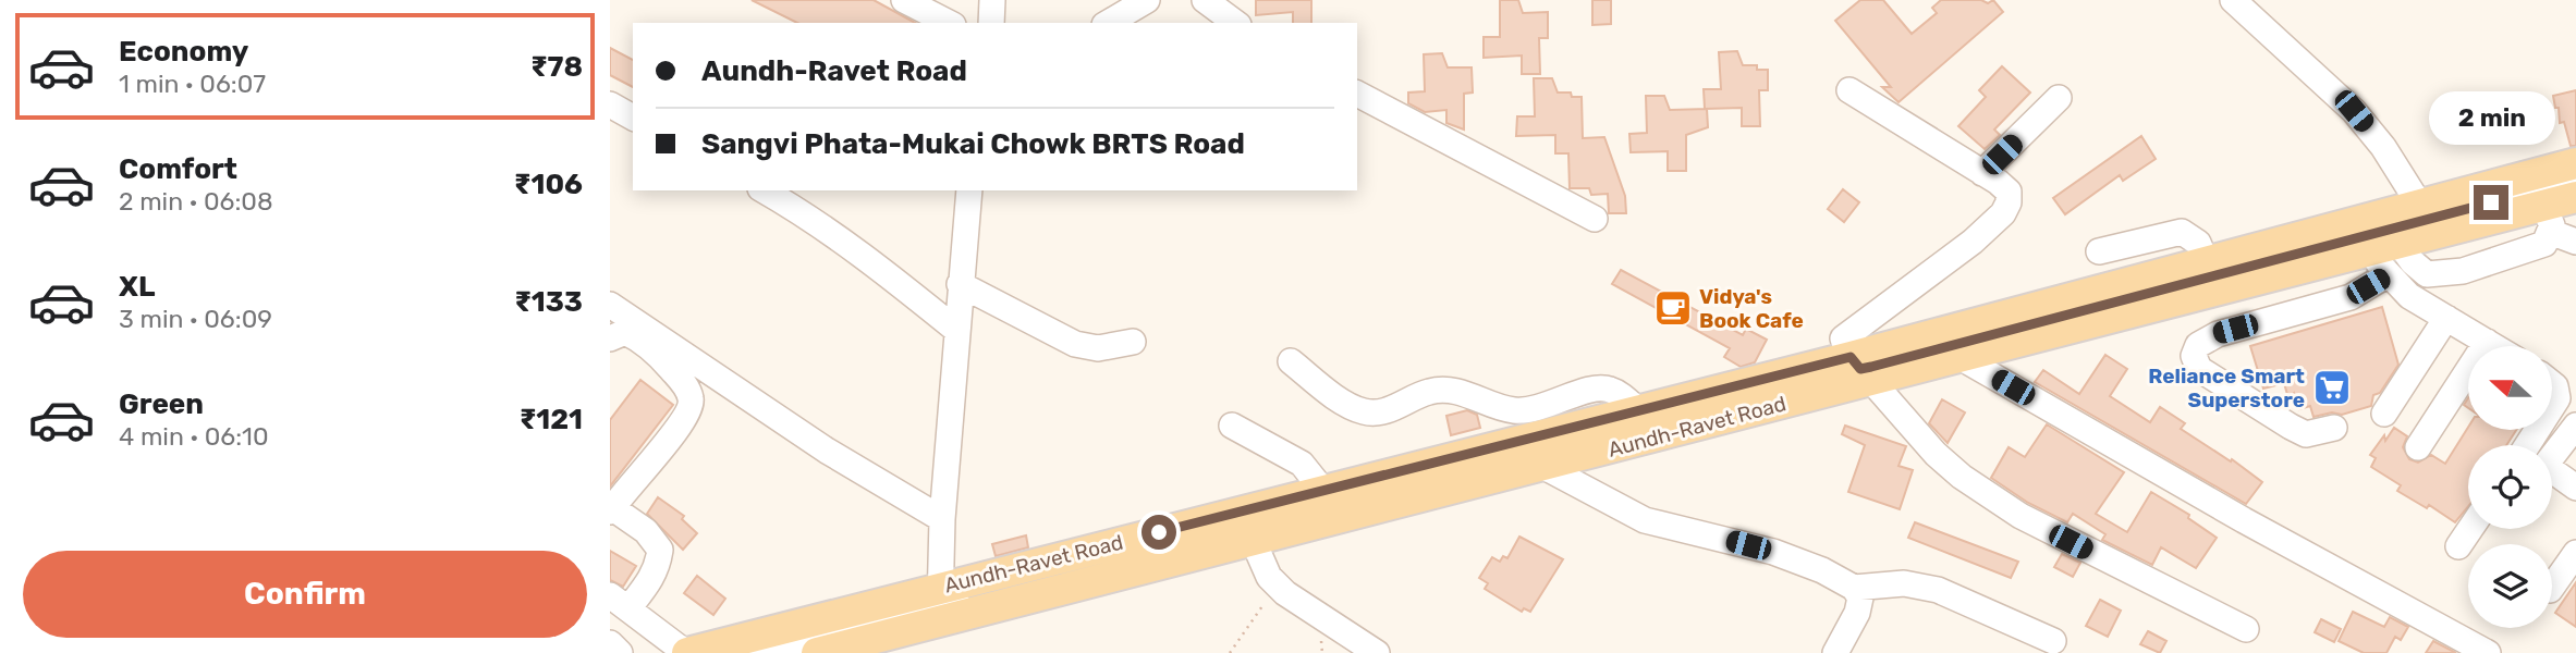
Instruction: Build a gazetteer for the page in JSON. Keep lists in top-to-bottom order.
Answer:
{
  "streets": {
    "main road": ["Aundh-Ravet Road"]
  },
  "places": {
    "cafe": ["Vidya's Book Cafe"],
    "supermarket": ["Reliance Smart Superstore"]
  },
  "north": "left",
  "page": {
    "list": [
      {
        "name": "Economy",
        "note": "1 min · 06:07",
        "value": "₹78"
      },
      {
        "name": "Comfort",
        "note": "2 min · 06:08",
        "value": "₹106"
      },
      {
        "name": "XL",
        "note": "3 min · 06:09",
        "value": "₹133"
      },
      {
        "name": "Green",
        "note": "4 min · 06:10",
        "value": "₹121"
      }
    ],
    "banner": ["Aundh-Ravet Road", "Sangvi Phata-Mukai Chowk BRTS Road"],
    "bubble": "2 min",
    "buttons": "Confirm"
  }
}
